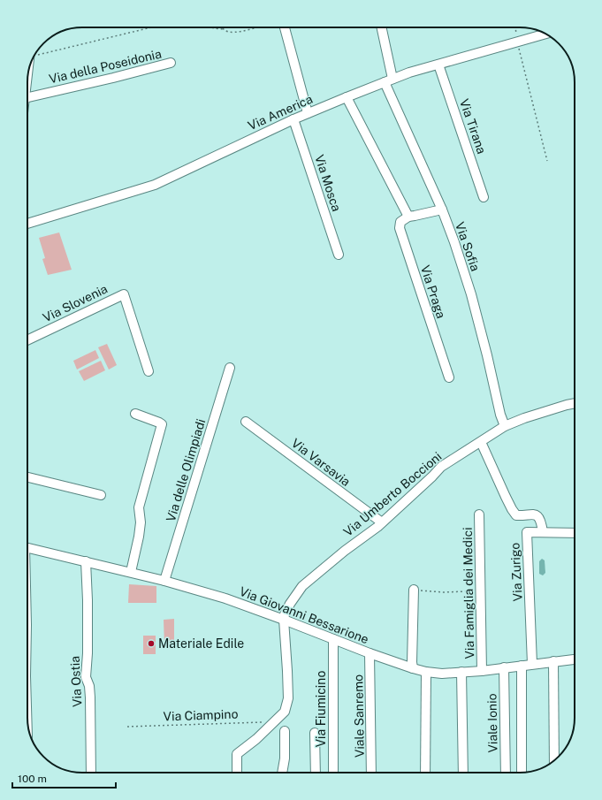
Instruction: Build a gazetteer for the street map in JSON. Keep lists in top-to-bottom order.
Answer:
{
  "streets": {
    "street": [
      "Via della Poseidonia",
      "Via America",
      "Via Tirana",
      "Via Mosca",
      "Via Sofia",
      "Via Praga",
      "Via Slovenia",
      "Via Varsavia",
      "Via delle Olimpiadi",
      "Via Umberto Boccioni",
      "Via Zurigo",
      "Via Famiglia dei Medici",
      "Via Giovanni Bessarione",
      "Via Ostia",
      "Via Fiumicino",
      "Viale Sanremo",
      "Viale Ionio"
    ],
    "path": ["Via Ciampino"]
  },
  "crossings": [
    ["Via America", "Via Tirana"],
    ["Via America", "Via Mosca"],
    ["Via America", "Via Sofia"],
    ["Via Sofia", "Via Umberto Boccioni"],
    ["Via Varsavia", "Via Umberto Boccioni"],
    ["Via delle Olimpiadi", "Via Giovanni Bessarione"],
    ["Via Umberto Boccioni", "Via Giovanni Bessarione"],
    ["Via Zurigo", "Via Giovanni Bessarione"],
    ["Via Famiglia dei Medici", "Via Giovanni Bessarione"],
    ["Via Giovanni Bessarione", "Via Ostia"],
    ["Via Giovanni Bessarione", "Via Fiumicino"],
    ["Via Giovanni Bessarione", "Viale Sanremo"],
    ["Via Giovanni Bessarione", "Viale Ionio"]
  ],
  "places": ["Materiale Edile"],
  "scale_bar": "100 m"
}
